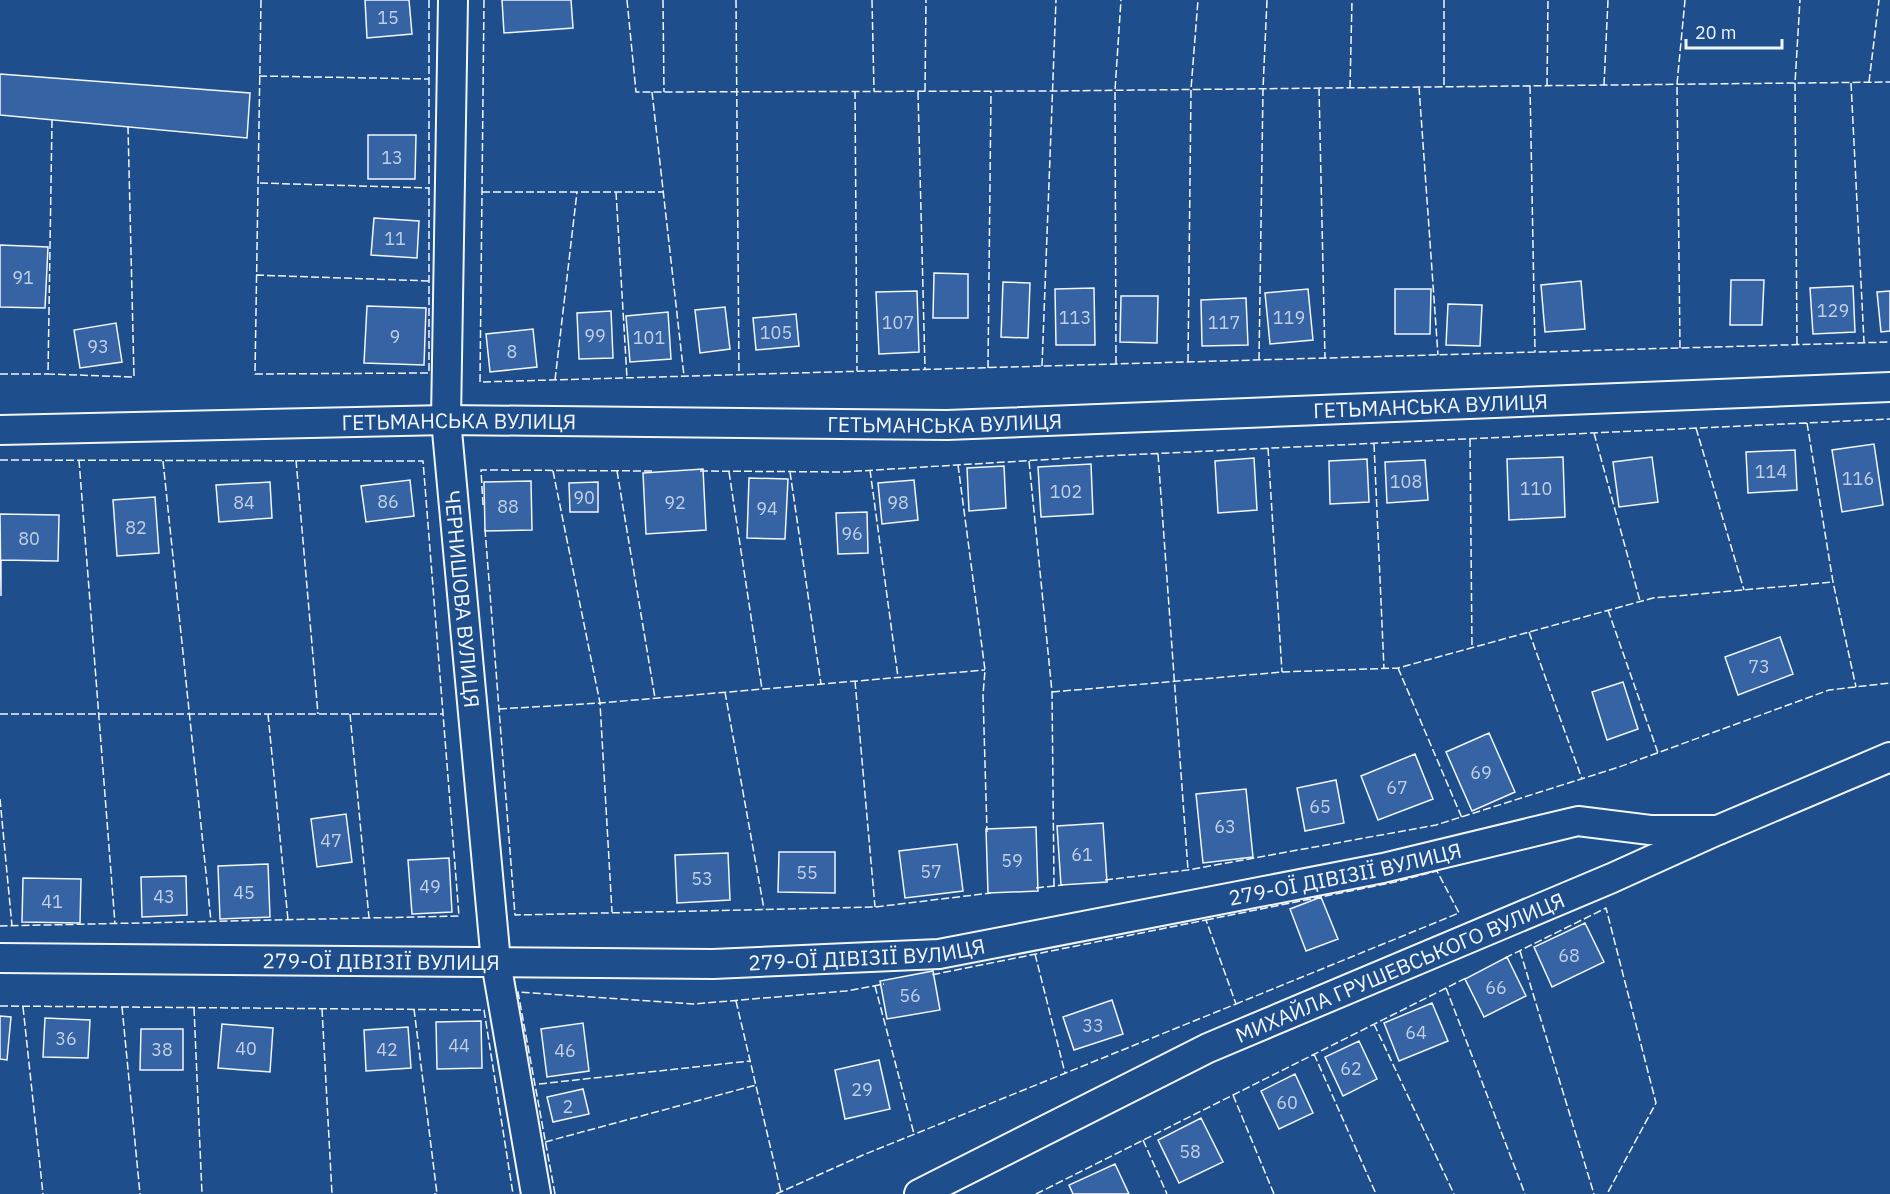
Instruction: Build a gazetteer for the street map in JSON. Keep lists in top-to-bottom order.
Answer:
{
  "streets": {
    "street": [
      "ГЕТЬМАНСЬКА ВУЛИЦЯ",
      "ЧЕРНИШОВА ВУЛИЦЯ",
      "279-ОЇ ДІВІЗІЇ ВУЛИЦЯ",
      "МИХАЙЛА ГРУШЕВСЬКОГО ВУЛИЦЯ"
    ]
  },
  "crossings": [
    ["ГЕТЬМАНСЬКА ВУЛИЦЯ", "ЧЕРНИШОВА ВУЛИЦЯ"],
    ["ЧЕРНИШОВА ВУЛИЦЯ", "279-ОЇ ДІВІЗІЇ ВУЛИЦЯ"],
    ["279-ОЇ ДІВІЗІЇ ВУЛИЦЯ", "МИХАЙЛА ГРУШЕВСЬКОГО ВУЛИЦЯ"]
  ],
  "house_numbers": [
    "15",
    "13",
    "11",
    "91",
    "129",
    "113",
    "119",
    "107",
    "117",
    "105",
    "99",
    "9",
    "101",
    "93",
    "8",
    "114",
    "116",
    "108",
    "110",
    "102",
    "90",
    "86",
    "84",
    "92",
    "98",
    "88",
    "94",
    "82",
    "96",
    "80",
    "73",
    "69",
    "67",
    "65",
    "63",
    "47",
    "61",
    "59",
    "57",
    "55",
    "53",
    "49",
    "45",
    "43",
    "41",
    "68",
    "66",
    "56",
    "33",
    "64",
    "36",
    "44",
    "40",
    "38",
    "42",
    "46",
    "62",
    "29",
    "60",
    "2",
    "58"
  ],
  "scale_bar": "20 m"
}
